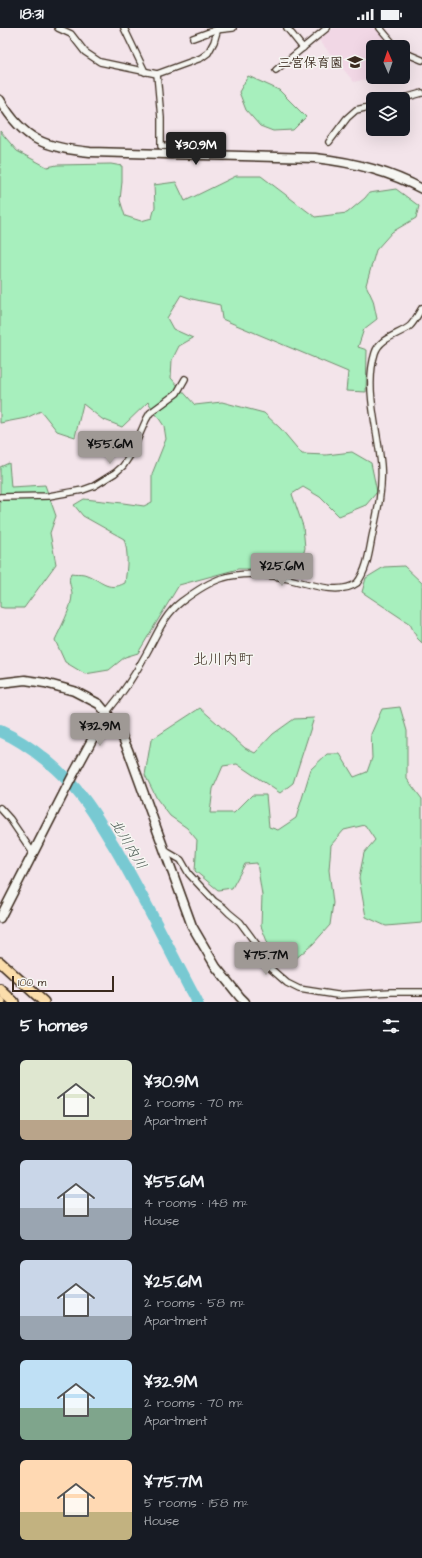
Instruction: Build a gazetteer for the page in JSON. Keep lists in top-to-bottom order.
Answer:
{
  "districts": ["北川内町"],
  "water": ["北川内川"],
  "places": {
    "school or university": ["三宮保育園"]
  },
  "scale_bar": "100 m",
  "north": "top",
  "page": {
    "status": "18:31",
    "price": [
      "¥30.9M",
      "¥55.6M",
      "¥25.6M",
      "¥32.9M",
      "¥75.7M"
    ],
    "scale": "100 m",
    "heading": "5 homes",
    "list": [
      {
        "name": "¥30.9M",
        "note": "2 rooms · 70 m² · Apartment"
      },
      {
        "name": "¥55.6M",
        "note": "4 rooms · 148 m² · House"
      },
      {
        "name": "¥25.6M",
        "note": "2 rooms · 58 m² · Apartment"
      },
      {
        "name": "¥32.9M",
        "note": "2 rooms · 70 m² · Apartment"
      },
      {
        "name": "¥75.7M",
        "note": "5 rooms · 158 m² · House"
      }
    ]
  }
}
